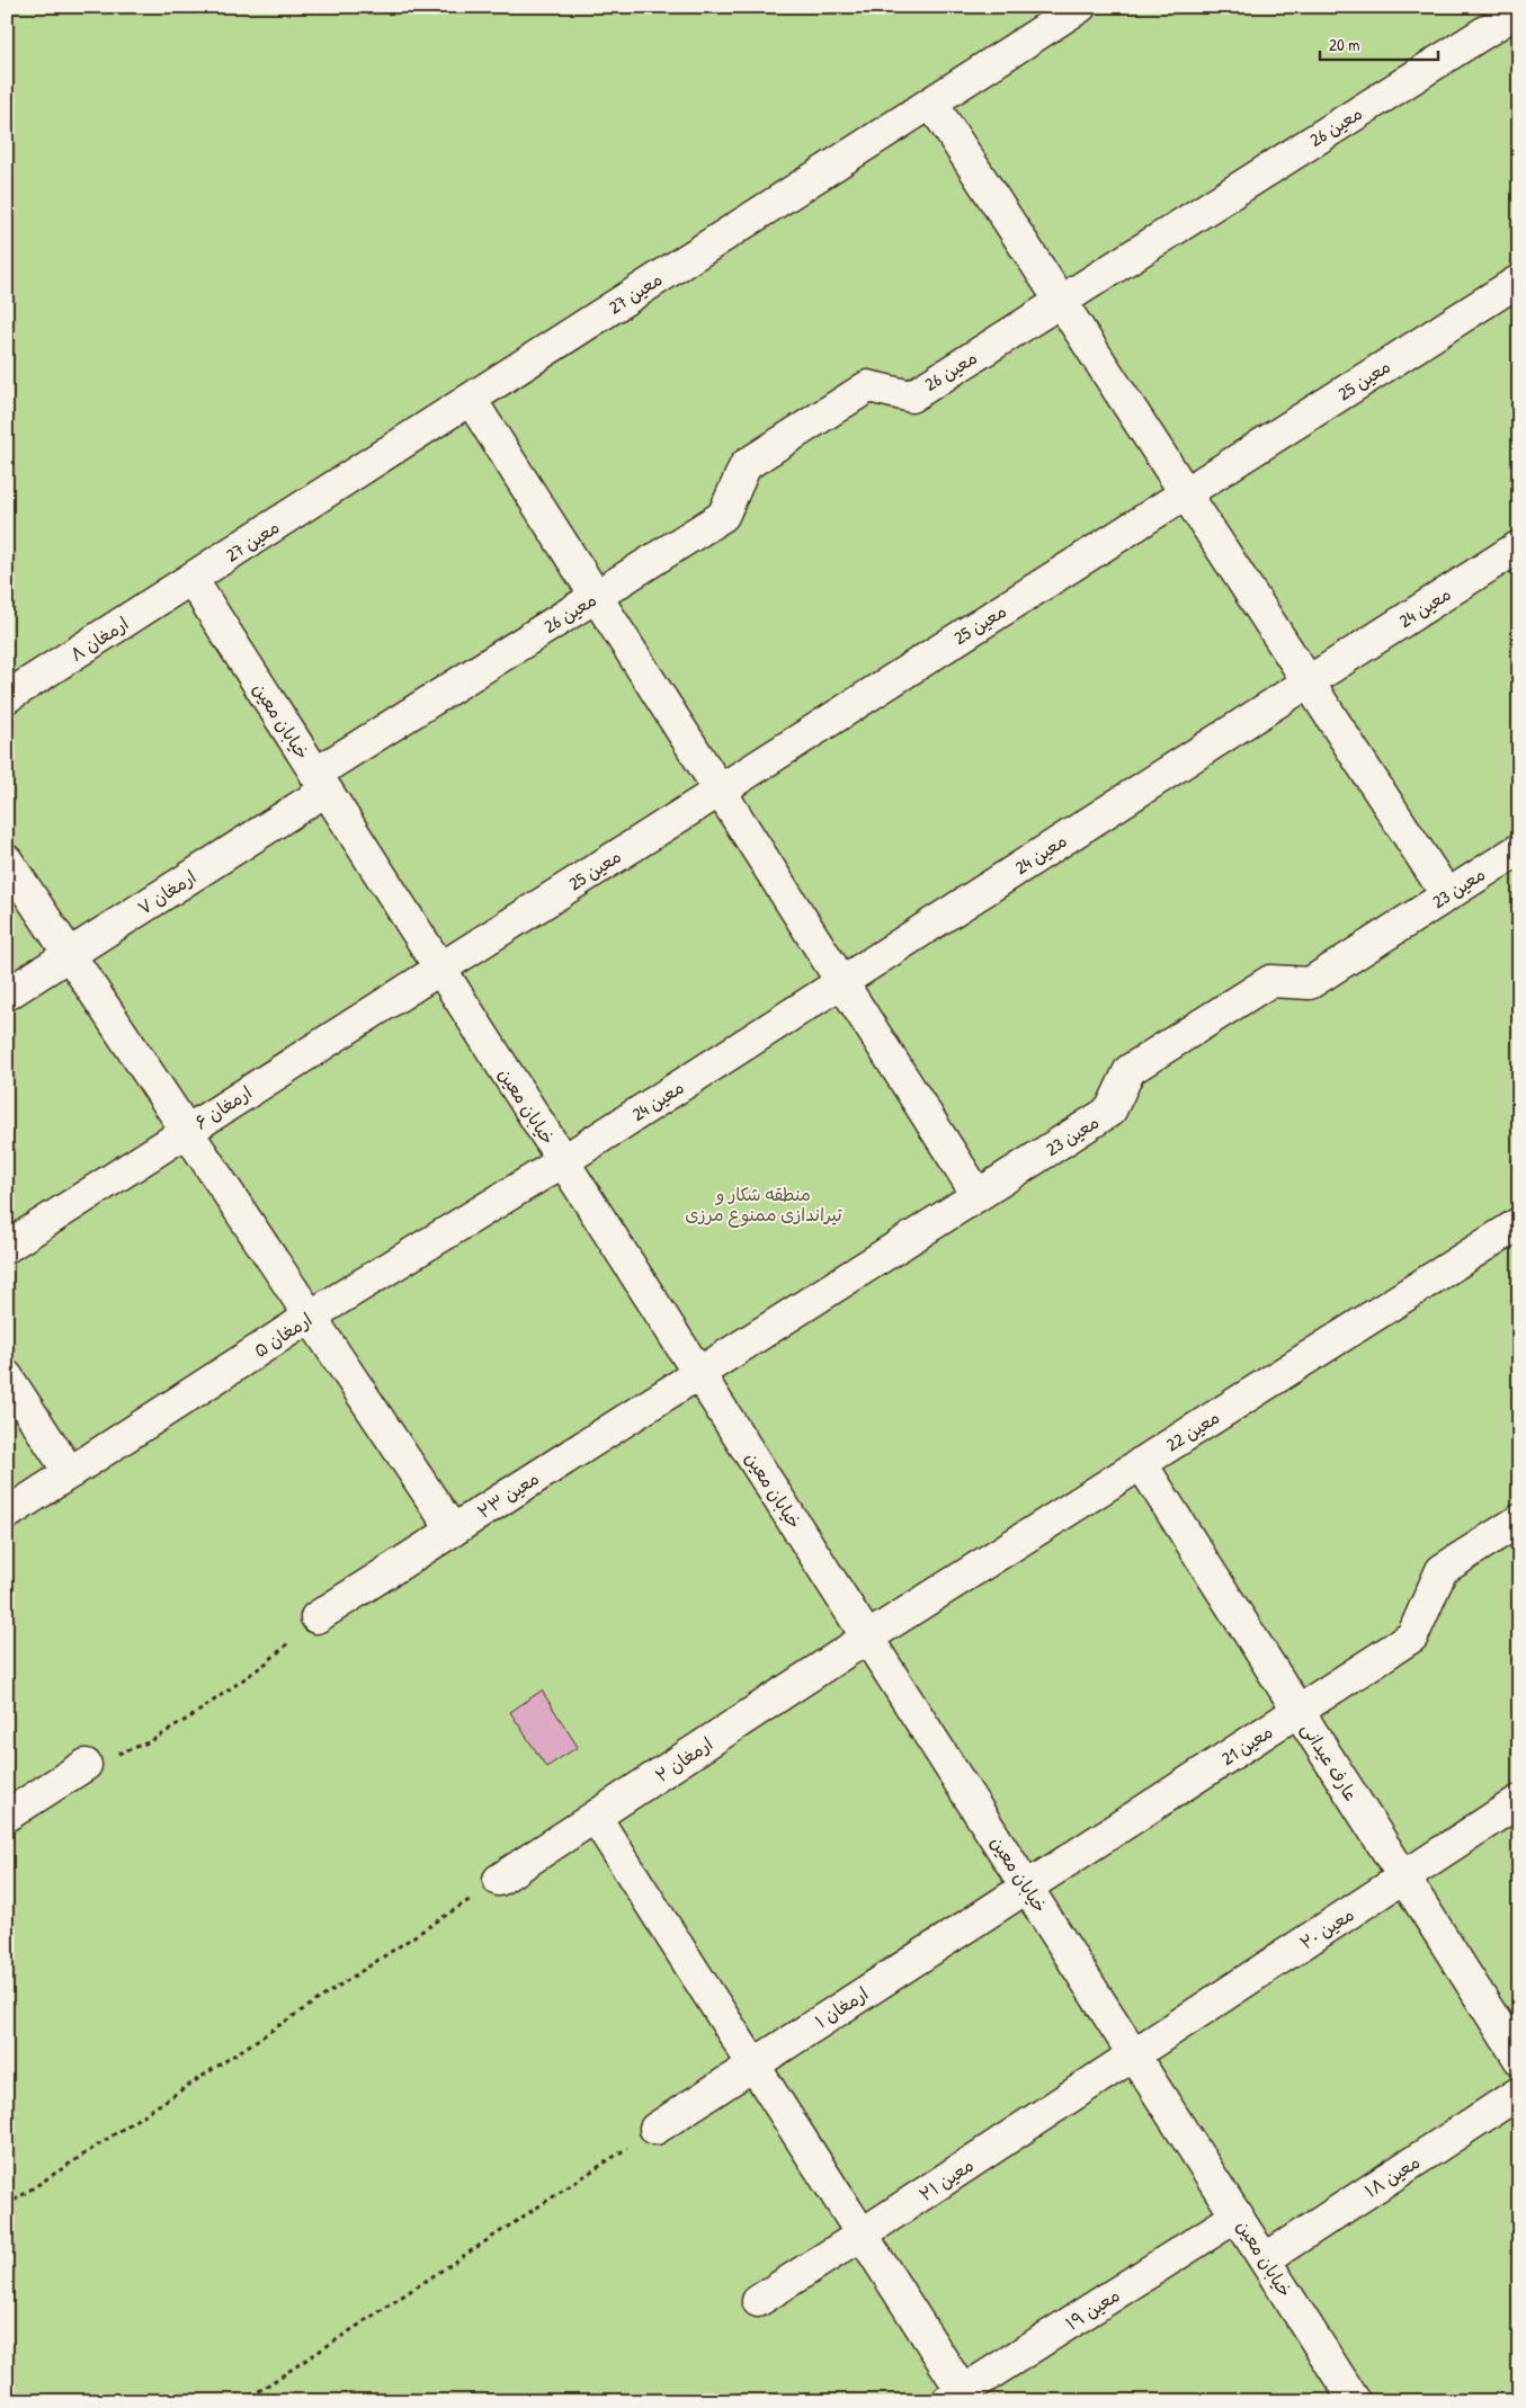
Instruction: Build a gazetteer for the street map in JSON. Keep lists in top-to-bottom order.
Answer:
{
  "streets": {
    "street": [
      "معین 26",
      "معین 27",
      "معین 25",
      "معین 24",
      "ارمغان ۸",
      "خیابان معین",
      "معین 23",
      "ارمغان ۷",
      "ارمغان ۶",
      "ارمغان ۵",
      "معین 22",
      "معین ۲۳",
      "معین 21",
      "ارمغان ۲",
      "عارف عیدانی",
      "معین ۲۰",
      "ارمغان ۱",
      "معین ۱۸",
      "معین ۲۱",
      "معین ۱۹"
    ]
  },
  "crossings": [
    ["معین 26", "خیابان معین"],
    ["معین 26", "ارمغان ۷"],
    ["معین 27", "ارمغان ۸"],
    ["معین 27", "خیابان معین"],
    ["معین 25", "خیابان معین"],
    ["معین 25", "ارمغان ۶"],
    ["معین 24", "خیابان معین"],
    ["معین 24", "ارمغان ۵"],
    ["ارمغان ۸", "خیابان معین"],
    ["خیابان معین", "معین 23"],
    ["خیابان معین", "ارمغان ۷"],
    ["خیابان معین", "ارمغان ۶"],
    ["خیابان معین", "ارمغان ۵"],
    ["خیابان معین", "معین 22"],
    ["خیابان معین", "معین ۲۳"],
    ["خیابان معین", "معین 21"],
    ["خیابان معین", "ارمغان ۲"],
    ["خیابان معین", "معین ۲۰"],
    ["خیابان معین", "ارمغان ۱"],
    ["خیابان معین", "معین ۱۸"],
    ["خیابان معین", "معین ۲۱"],
    ["خیابان معین", "معین ۱۹"],
    ["معین 23", "معین ۲۳"],
    ["معین 22", "ارمغان ۲"],
    ["معین 22", "عارف عیدانی"],
    ["معین 21", "عارف عیدانی"],
    ["معین 21", "ارمغان ۱"],
    ["عارف عیدانی", "معین ۲۰"],
    ["معین ۲۰", "معین ۲۱"]
  ],
  "parks": ["منطقه شکار و تیراندازی ممنوع مرزی"],
  "scale_bar": "20 m"
}
